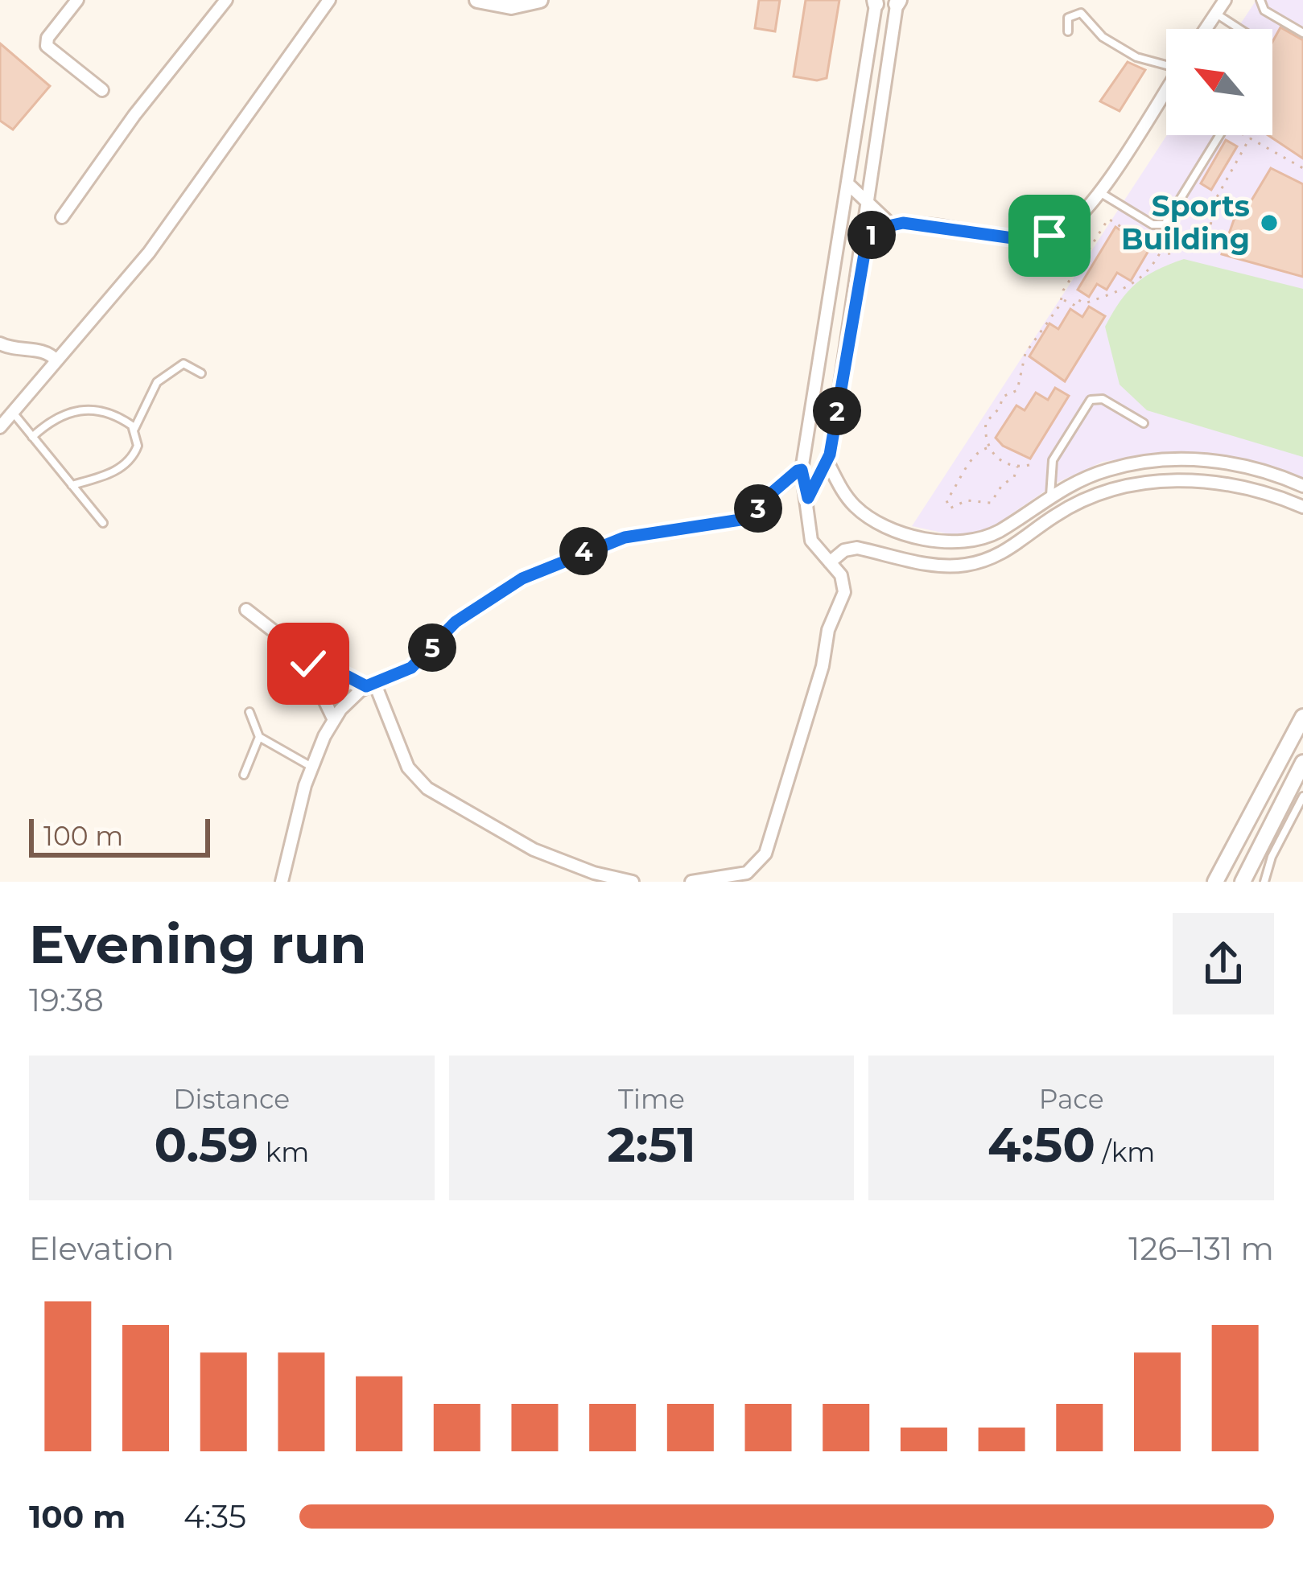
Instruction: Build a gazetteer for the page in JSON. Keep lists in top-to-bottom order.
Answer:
{
  "places": ["Sports Building"],
  "scale_bar": "100 m",
  "north": "top left",
  "page": {
    "pins": [
      "1",
      "2",
      "3",
      "4",
      "5"
    ],
    "scale": "100 m",
    "heading": ["Evening run", "19:38"],
    "stats": [
      ["Distance", "0.59 km"],
      ["Time", "2:51"],
      ["Pace", "4:50 /km"]
    ],
    "chart": ["Elevation", "126–131 m"],
    "list": [
      {
        "name": "100 m",
        "note": "4:35"
      }
    ]
  }
}
